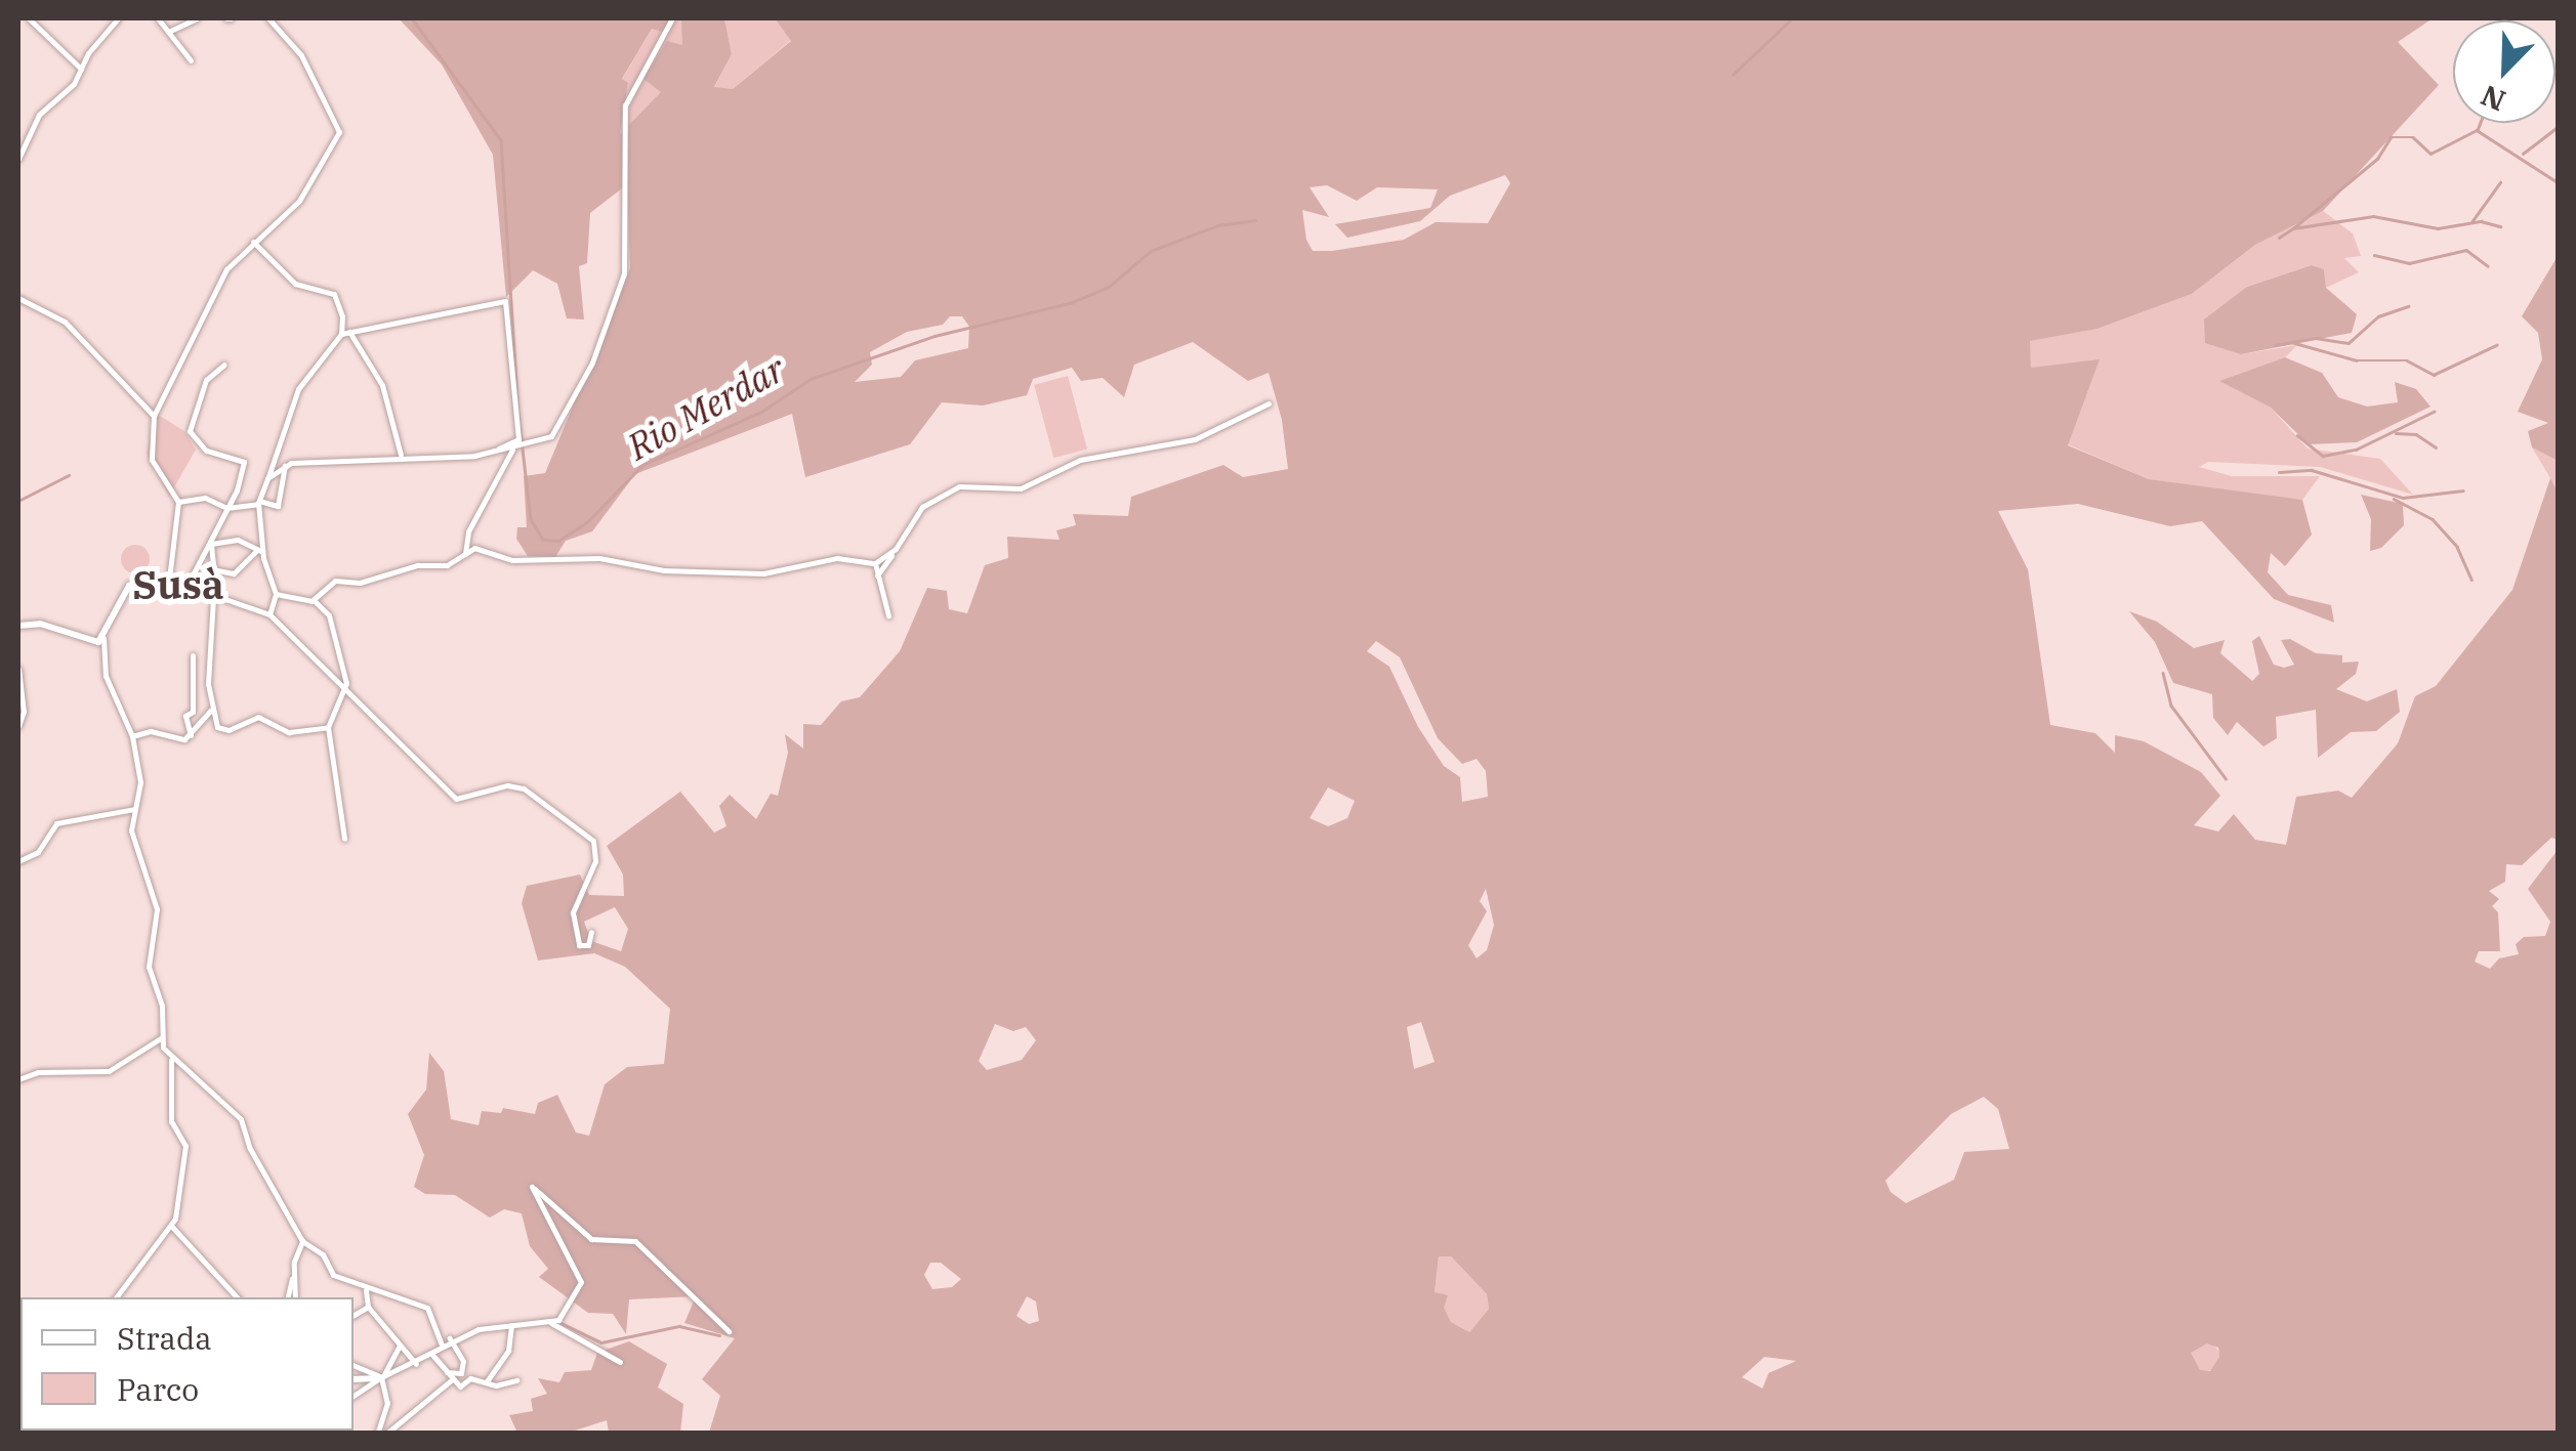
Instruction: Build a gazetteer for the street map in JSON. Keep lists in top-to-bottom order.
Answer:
{
  "districts": ["Susà"],
  "water": ["Rio Merdar"],
  "legend": ["Strada", "Parco"],
  "north": "bottom left"
}
